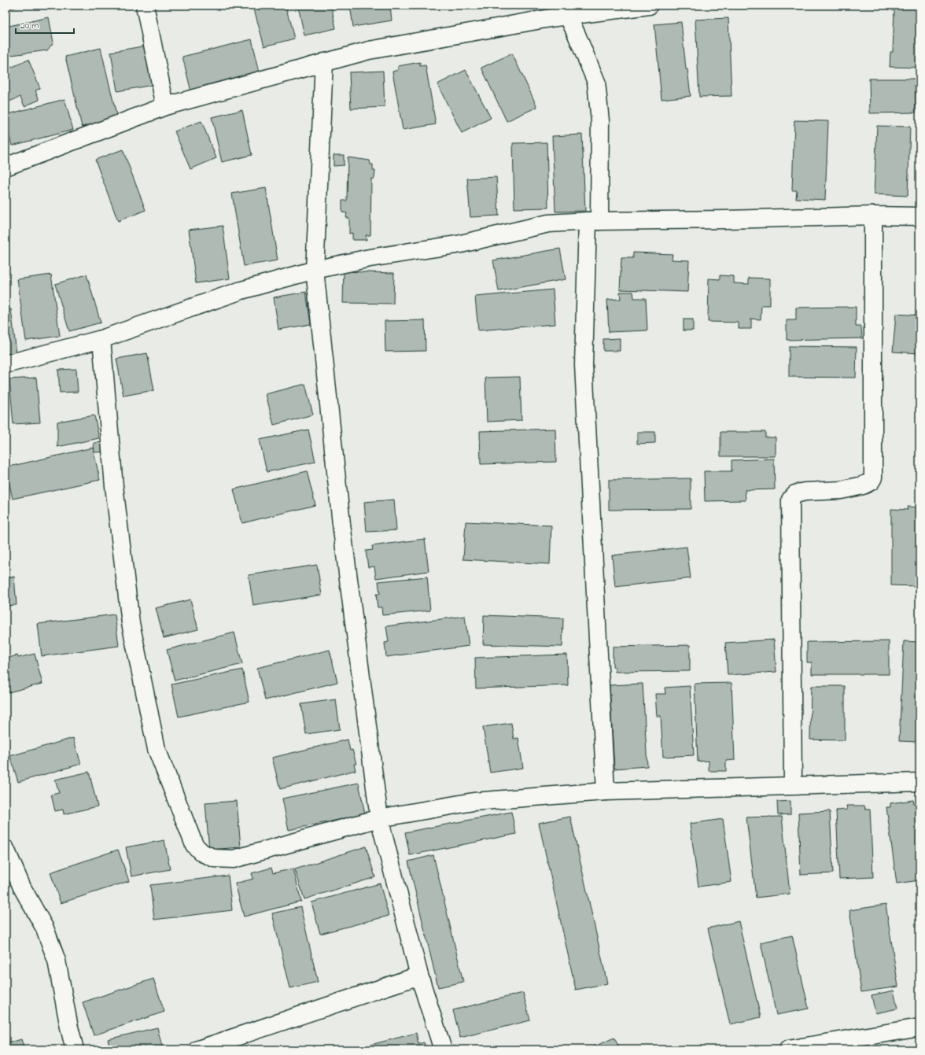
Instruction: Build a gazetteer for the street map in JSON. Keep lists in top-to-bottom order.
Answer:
{
  "scale_bar": "20 m"
}
